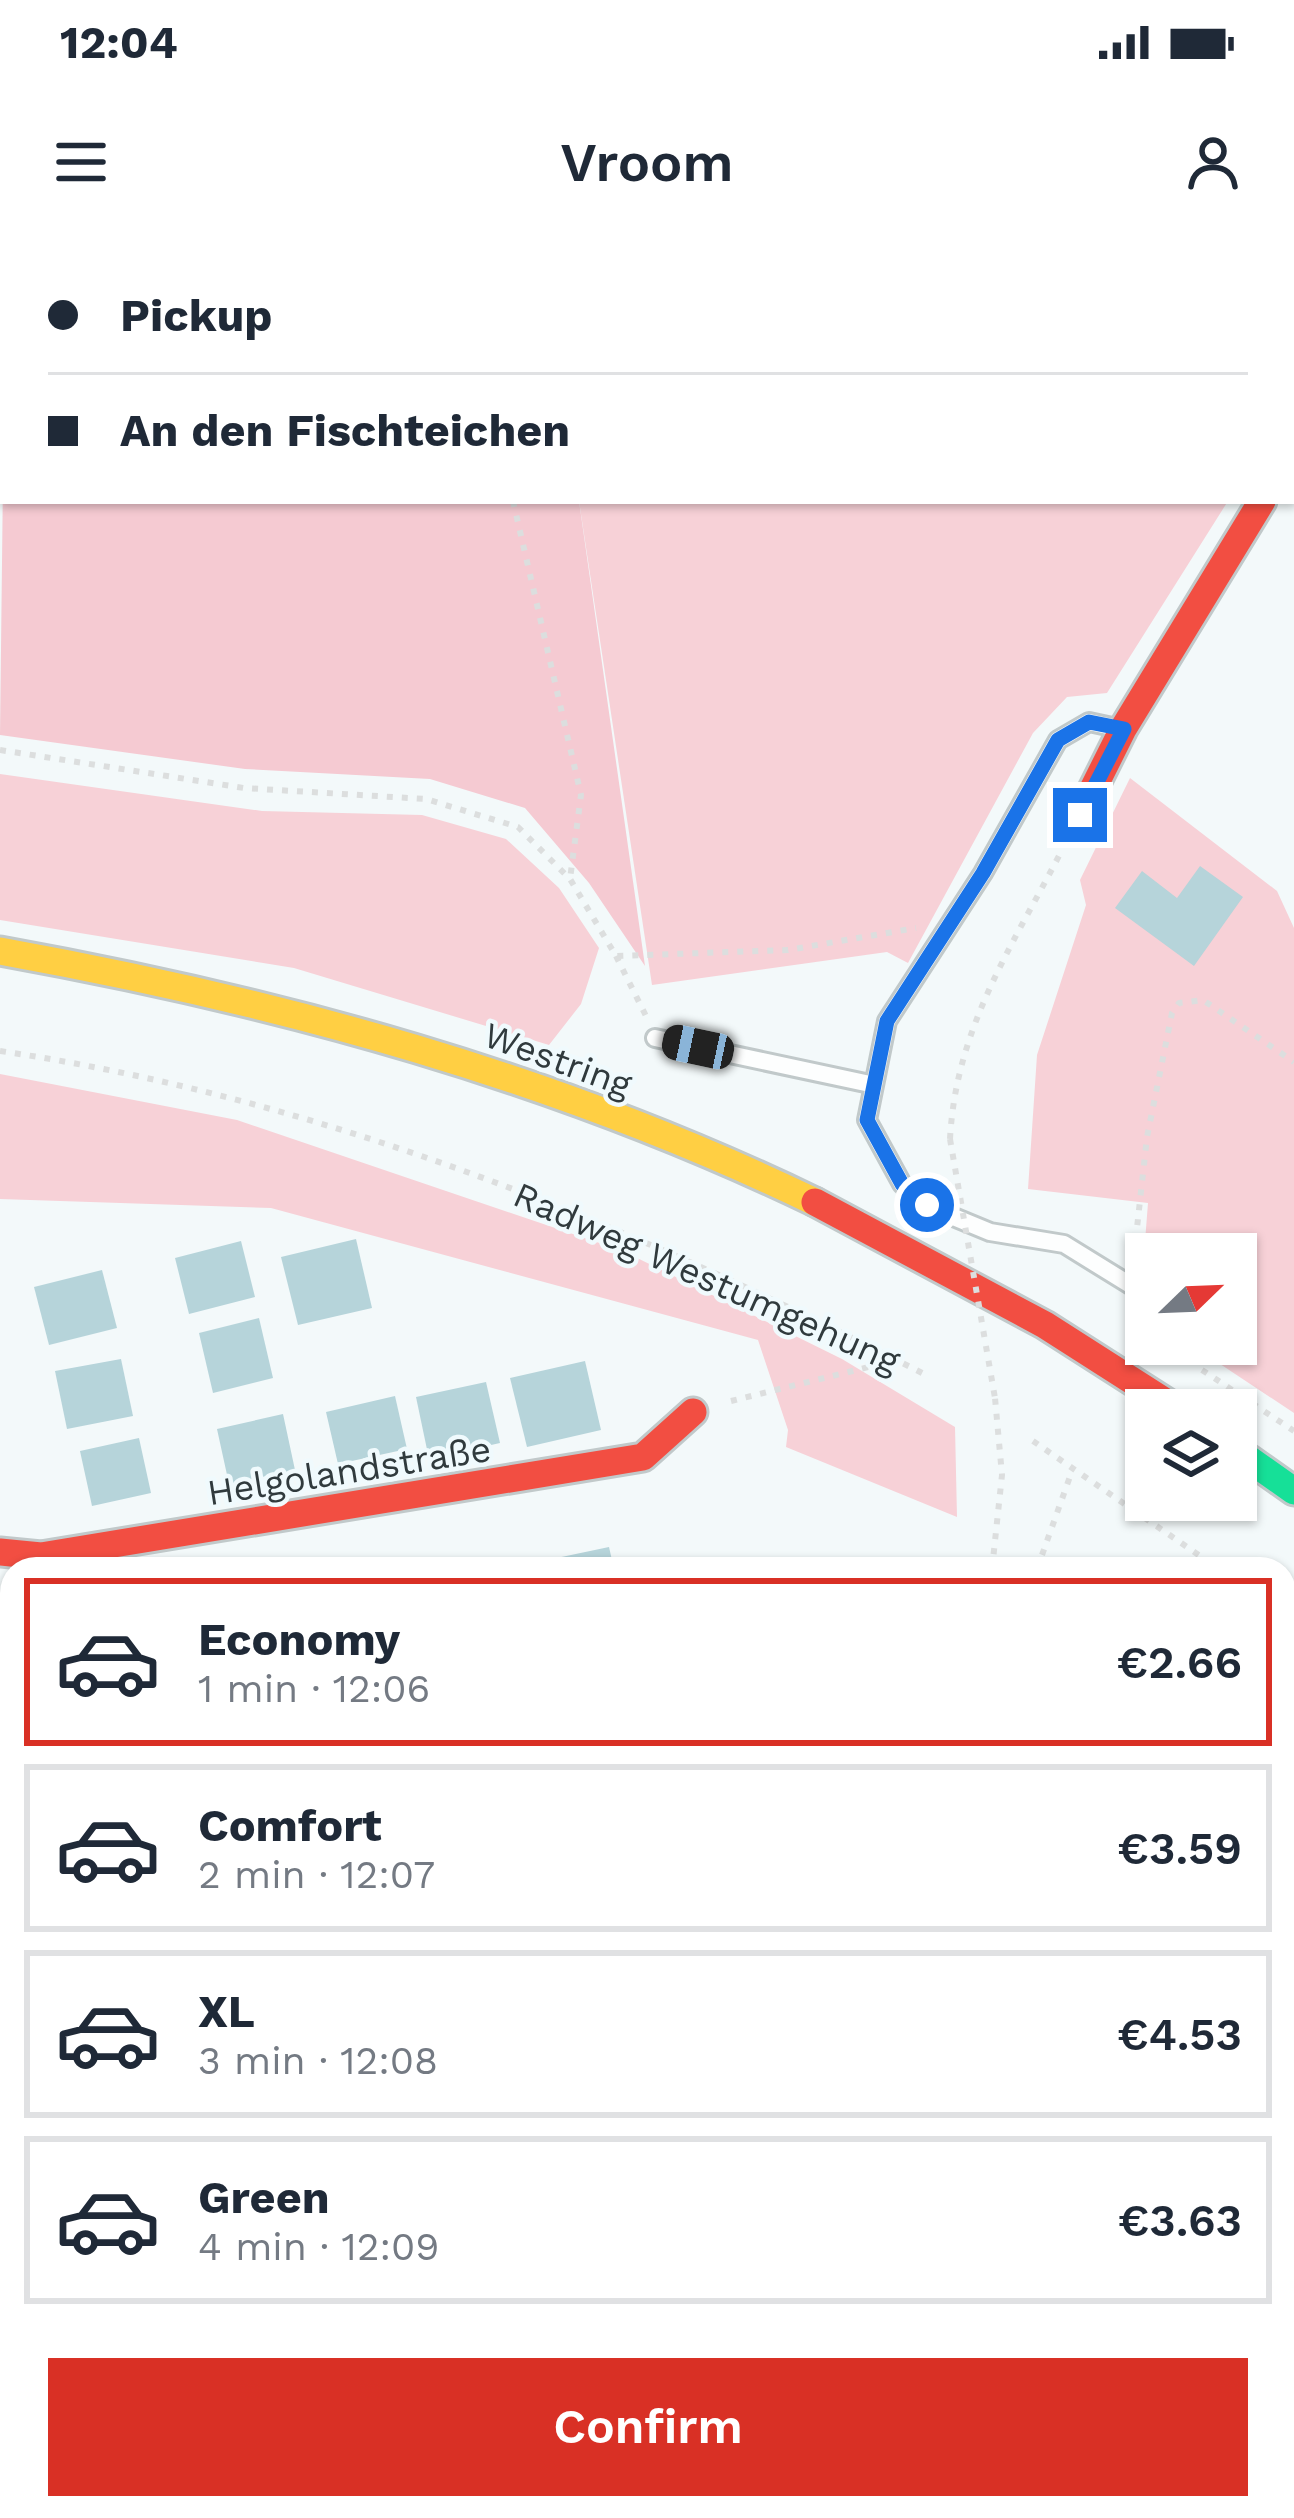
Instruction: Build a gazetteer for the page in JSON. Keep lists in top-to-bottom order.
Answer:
{
  "streets": {
    "main road": ["Westring", "Helgolandstraße"],
    "path": ["Radweg Westumgehung"]
  },
  "north": "top right",
  "page": {
    "status": "12:04",
    "header": "Vroom",
    "banner": ["Pickup", "An den Fischteichen"],
    "list": [
      {
        "name": "Economy",
        "note": "1 min · 12:06",
        "value": "€2.66"
      },
      {
        "name": "Comfort",
        "note": "2 min · 12:07",
        "value": "€3.59"
      },
      {
        "name": "XL",
        "note": "3 min · 12:08",
        "value": "€4.53"
      },
      {
        "name": "Green",
        "note": "4 min · 12:09",
        "value": "€3.63"
      }
    ],
    "buttons": "Confirm"
  }
}
